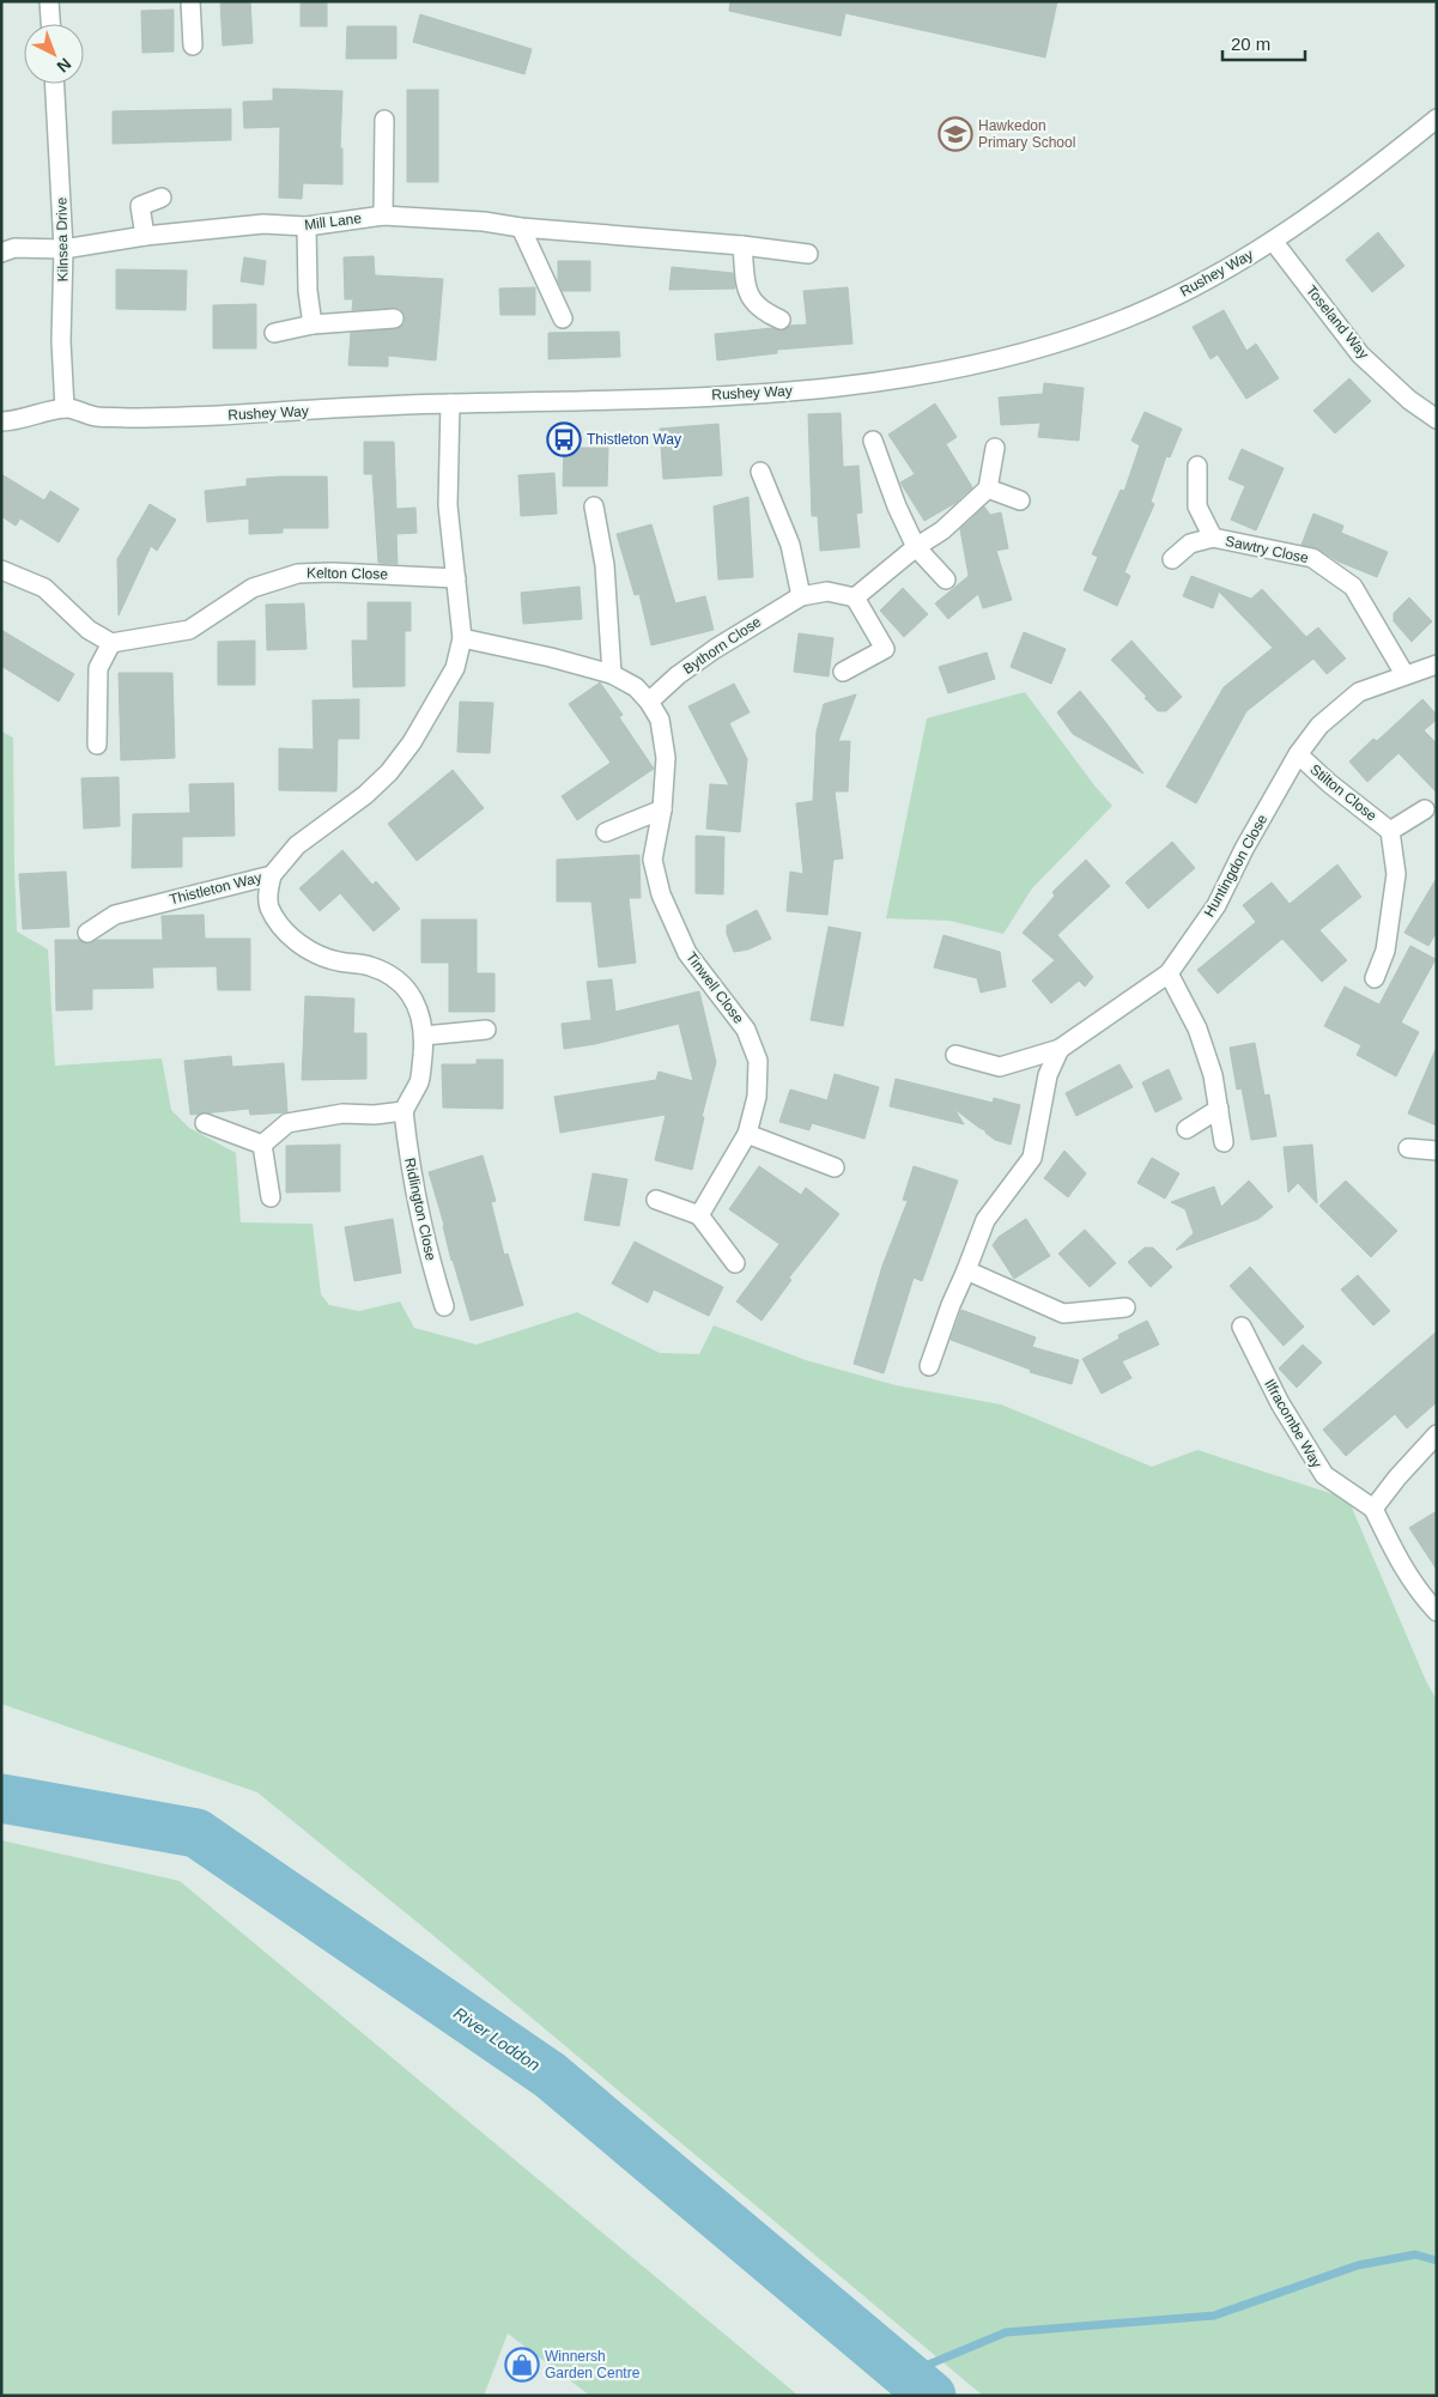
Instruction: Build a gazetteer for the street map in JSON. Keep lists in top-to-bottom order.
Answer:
{
  "streets": {
    "street": [
      "Mill Lane",
      "Kilnsea Drive",
      "Rushey Way",
      "Toseland Way",
      "Sawtry Close",
      "Kelton Close",
      "Bythorn Close",
      "Stilton Close",
      "Huntingdon Close",
      "Thistleton Way",
      "Tinwell Close",
      "Ridlington Close",
      "Ilfracombe Way"
    ]
  },
  "crossings": [
    ["Mill Lane", "Kilnsea Drive"],
    ["Kilnsea Drive", "Rushey Way"],
    ["Rushey Way", "Toseland Way"],
    ["Rushey Way", "Thistleton Way"],
    ["Sawtry Close", "Huntingdon Close"],
    ["Kelton Close", "Thistleton Way"],
    ["Bythorn Close", "Tinwell Close"],
    ["Stilton Close", "Huntingdon Close"],
    ["Thistleton Way", "Tinwell Close"]
  ],
  "water": ["River Loddon"],
  "places": {
    "school or university": ["Hawkedon Primary School"],
    "bus stop": ["Thistleton Way"],
    "shop": ["Winnersh Garden Centre"]
  },
  "scale_bar": "20 m",
  "north": "bottom right"
}
